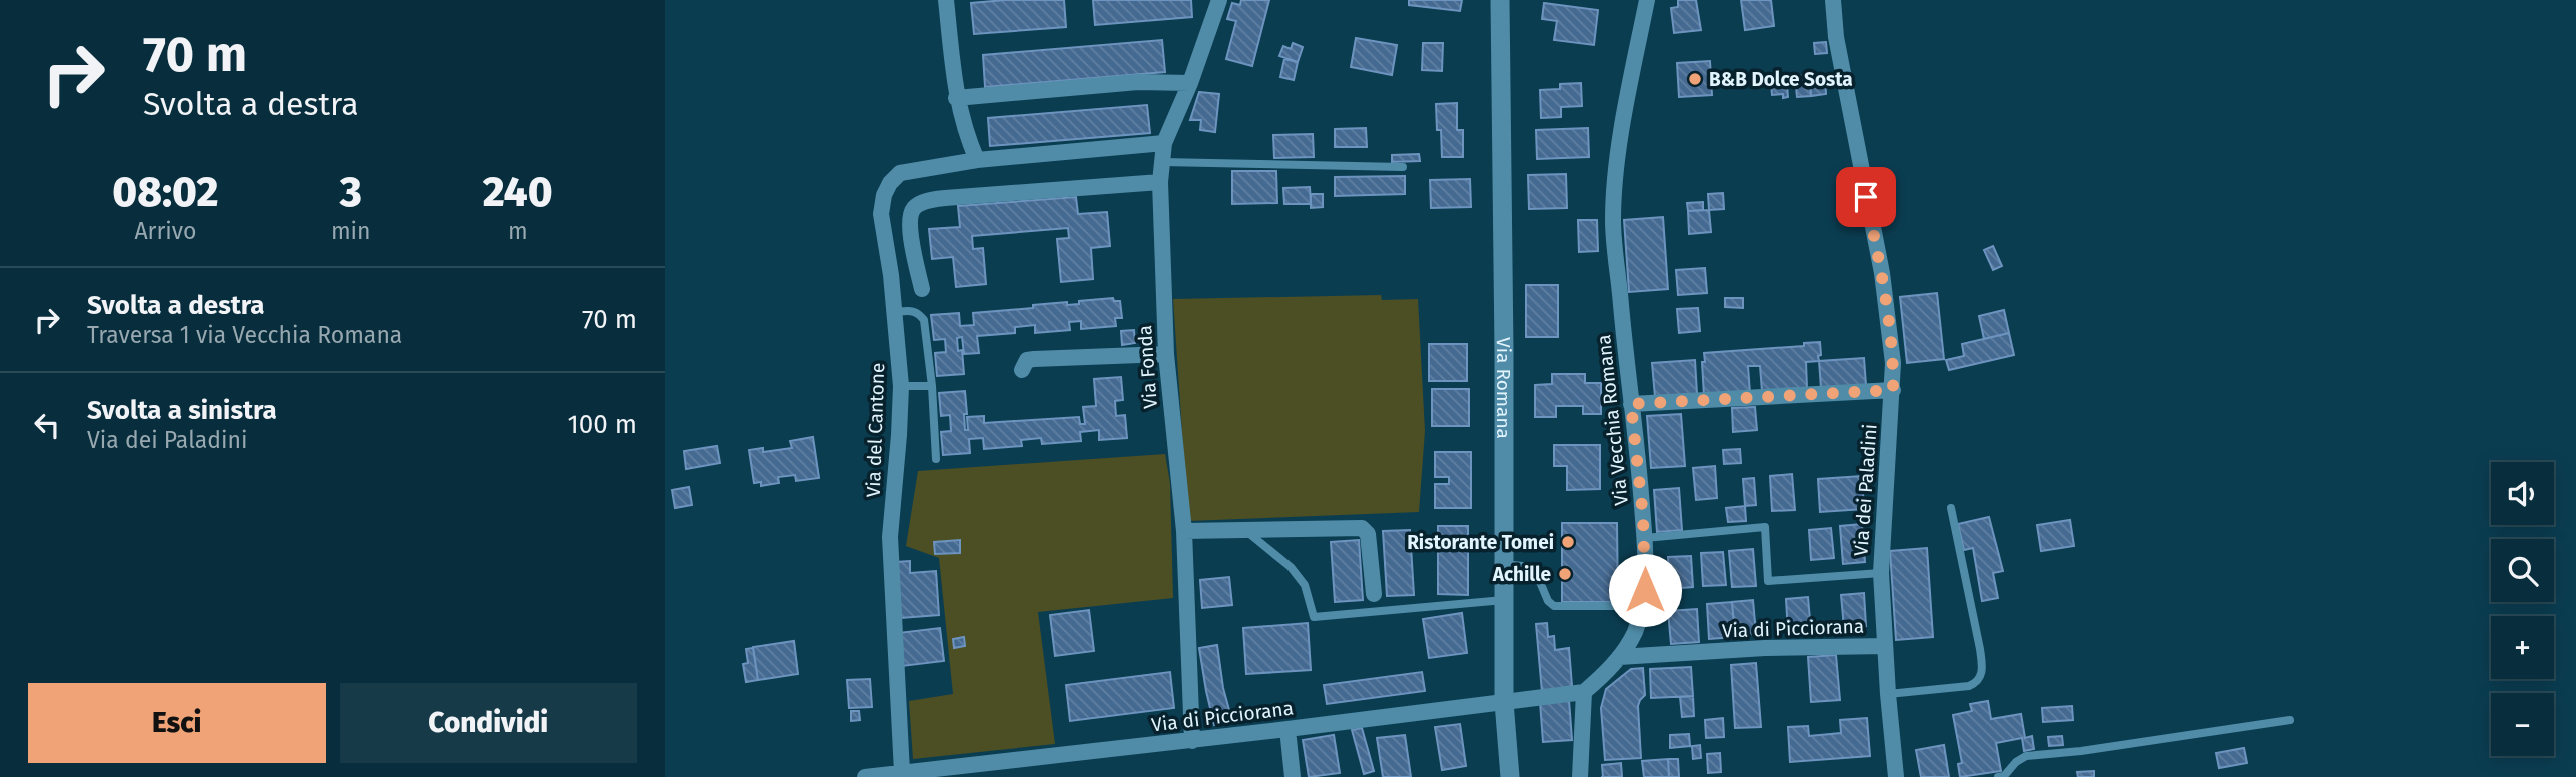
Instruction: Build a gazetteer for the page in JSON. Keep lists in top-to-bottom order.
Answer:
{
  "streets": {
    "main road": ["Via Romana"],
    "street": [
      "Via Fonda",
      "Via Vecchia Romana",
      "Via del Cantone",
      "Via dei Paladini",
      "Via di Picciorana"
    ]
  },
  "crossings": [
    ["Via Fonda", "Via del Cantone"],
    ["Via Fonda", "Via di Picciorana"],
    ["Via Romana", "Via di Picciorana"],
    ["Via Vecchia Romana", "Via di Picciorana"],
    ["Via del Cantone", "Via di Picciorana"],
    ["Via dei Paladini", "Via di Picciorana"]
  ],
  "places": ["B&B Dolce Sosta", "Ristorante Tomei", "Achille"],
  "page": {
    "turn": ["70 m", "Svolta a destra"],
    "eta": [
      "08:02",
      "Arrivo",
      "3",
      "min",
      "240",
      "m"
    ],
    "list": [
      {
        "name": "Svolta a destra",
        "note": "Traversa 1 via Vecchia Romana",
        "value": "70 m"
      },
      {
        "name": "Svolta a sinistra",
        "note": "Via dei Paladini",
        "value": "100 m"
      }
    ],
    "map_buttons": ["+", "−"],
    "buttons": ["Esci", "Condividi"]
  }
}
